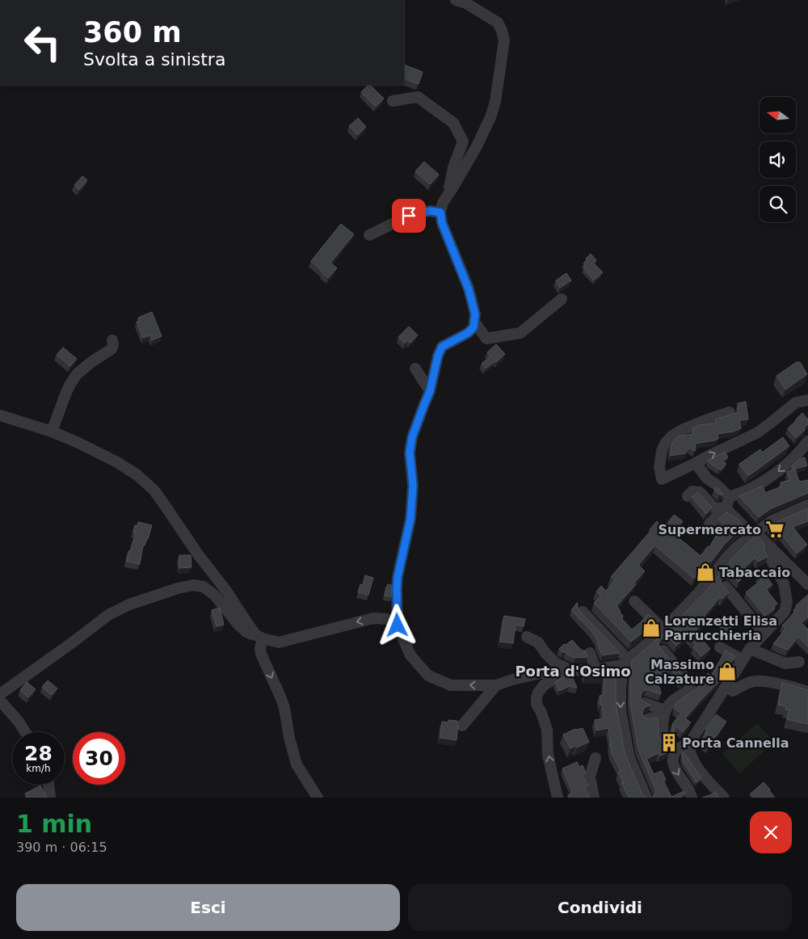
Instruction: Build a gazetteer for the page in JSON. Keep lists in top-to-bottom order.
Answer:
{
  "districts": ["Porta d'Osimo"],
  "places": {
    "supermarket": ["Supermercato"],
    "shop": ["Tabaccaio", "Lorenzetti Elisa Parrucchieria", "Massimo Calzature"],
    "building": ["Porta Cannella"]
  },
  "north": "left",
  "page": {
    "turn": ["360 m", "Svolta a sinistra"],
    "speed": "28 km/h",
    "limit": "30",
    "heading": ["1 min", "390 m · 06:15"],
    "buttons": ["Esci", "Condividi"]
  }
}
